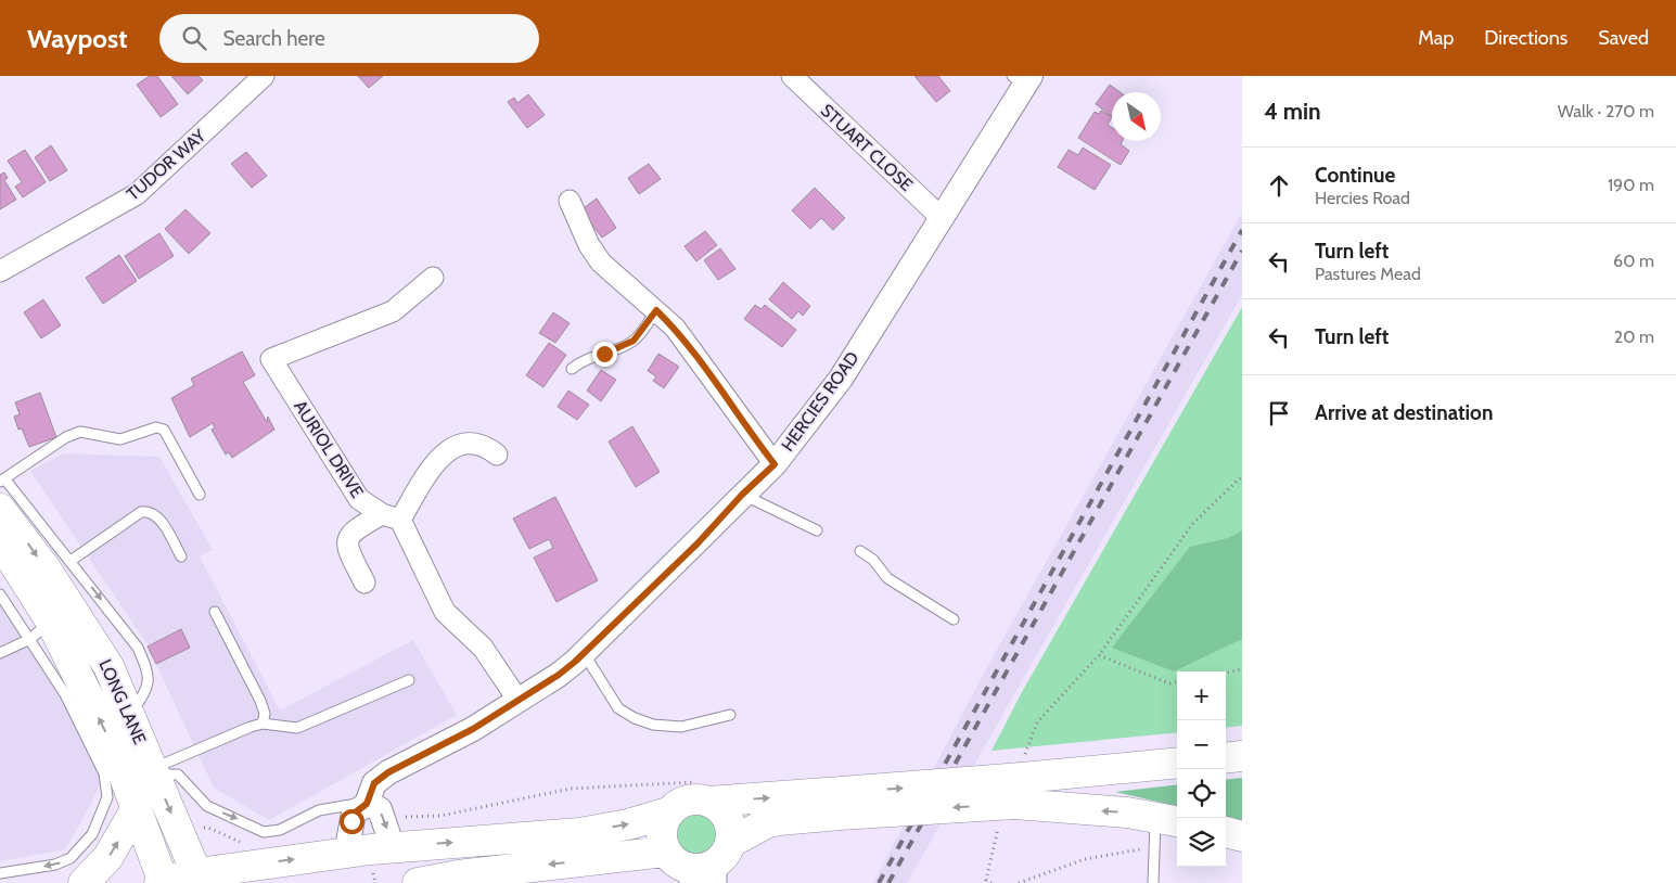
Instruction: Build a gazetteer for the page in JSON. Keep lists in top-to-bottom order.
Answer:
{
  "streets": {
    "main road": ["LONG LANE"],
    "street": [
      "STUART CLOSE",
      "TUDOR WAY",
      "HERCIES ROAD",
      "AURIOL DRIVE"
    ]
  },
  "crossings": [
    ["STUART CLOSE", "HERCIES ROAD"]
  ],
  "north": "bottom right",
  "page": {
    "header": "Waypost",
    "search": "Search here",
    "nav": ["Map", "Directions", "Saved"],
    "heading": ["4 min", "Walk · 270 m"],
    "list": [
      ["Continue", "Hercies Road", "190 m"],
      ["Turn left", "Pastures Mead", "60 m"],
      ["Turn left", "20 m"],
      "Arrive at destination"
    ],
    "map_buttons": ["+", "−"]
  }
}
